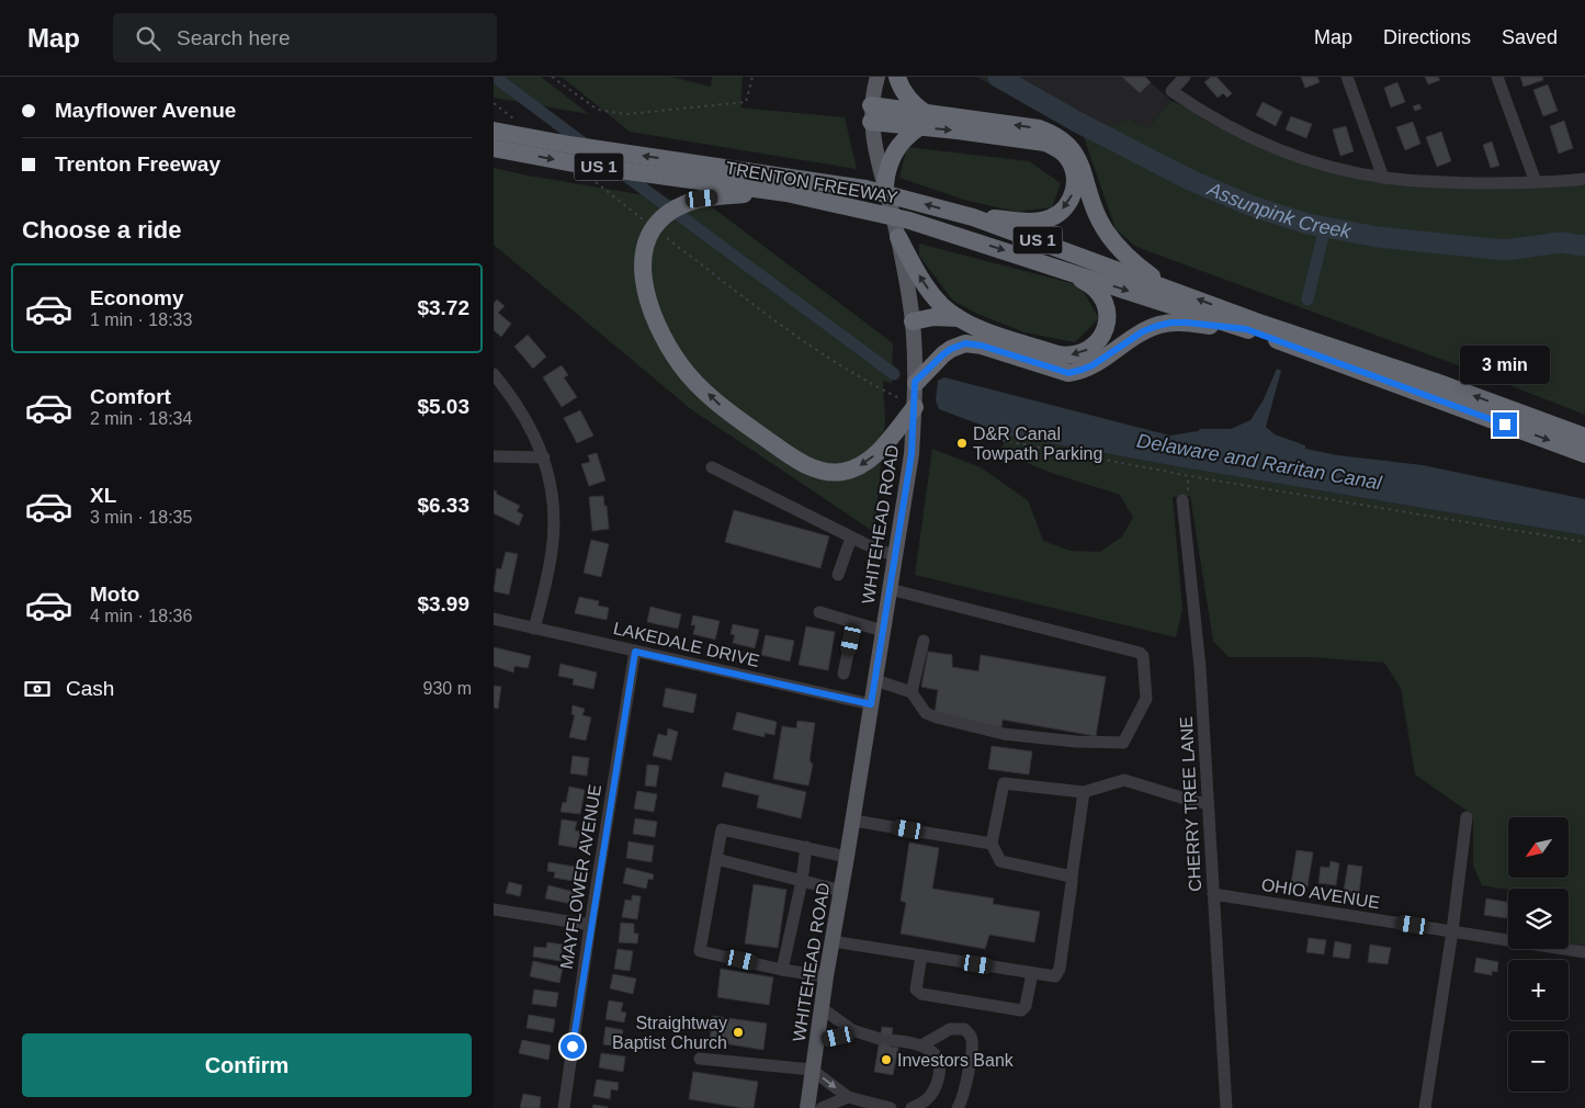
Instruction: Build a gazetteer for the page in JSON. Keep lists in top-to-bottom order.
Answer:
{
  "streets": {
    "highway": ["US 1", "TRENTON FREEWAY"],
    "main road": ["WHITEHEAD ROAD"],
    "street": [
      "LAKEDALE DRIVE",
      "CHERRY TREE LANE",
      "MAYFLOWER AVENUE",
      "OHIO AVENUE"
    ]
  },
  "crossings": [
    ["WHITEHEAD ROAD", "LAKEDALE DRIVE"],
    ["LAKEDALE DRIVE", "MAYFLOWER AVENUE"],
    ["CHERRY TREE LANE", "OHIO AVENUE"]
  ],
  "water": ["Assunpink Creek", "Delaware and Raritan Canal"],
  "places": ["D&R Canal Towpath Parking", "Straightway Baptist Church", "Investors Bank"],
  "north": "bottom left",
  "page": {
    "header": "Map",
    "search": "Search here",
    "nav": ["Map", "Directions", "Saved"],
    "banner": ["Mayflower Avenue", "Trenton Freeway"],
    "heading": "Choose a ride",
    "list": [
      {
        "name": "Economy",
        "note": "1 min · 18:33",
        "value": "$3.72"
      },
      {
        "name": "Comfort",
        "note": "2 min · 18:34",
        "value": "$5.03"
      },
      {
        "name": "XL",
        "note": "3 min · 18:35",
        "value": "$6.33"
      },
      {
        "name": "Moto",
        "note": "4 min · 18:36",
        "value": "$3.99"
      }
    ],
    "bubble": "3 min",
    "pay": ["Cash", "930 m"],
    "map_buttons": ["+", "−"],
    "buttons": "Confirm"
  }
}
